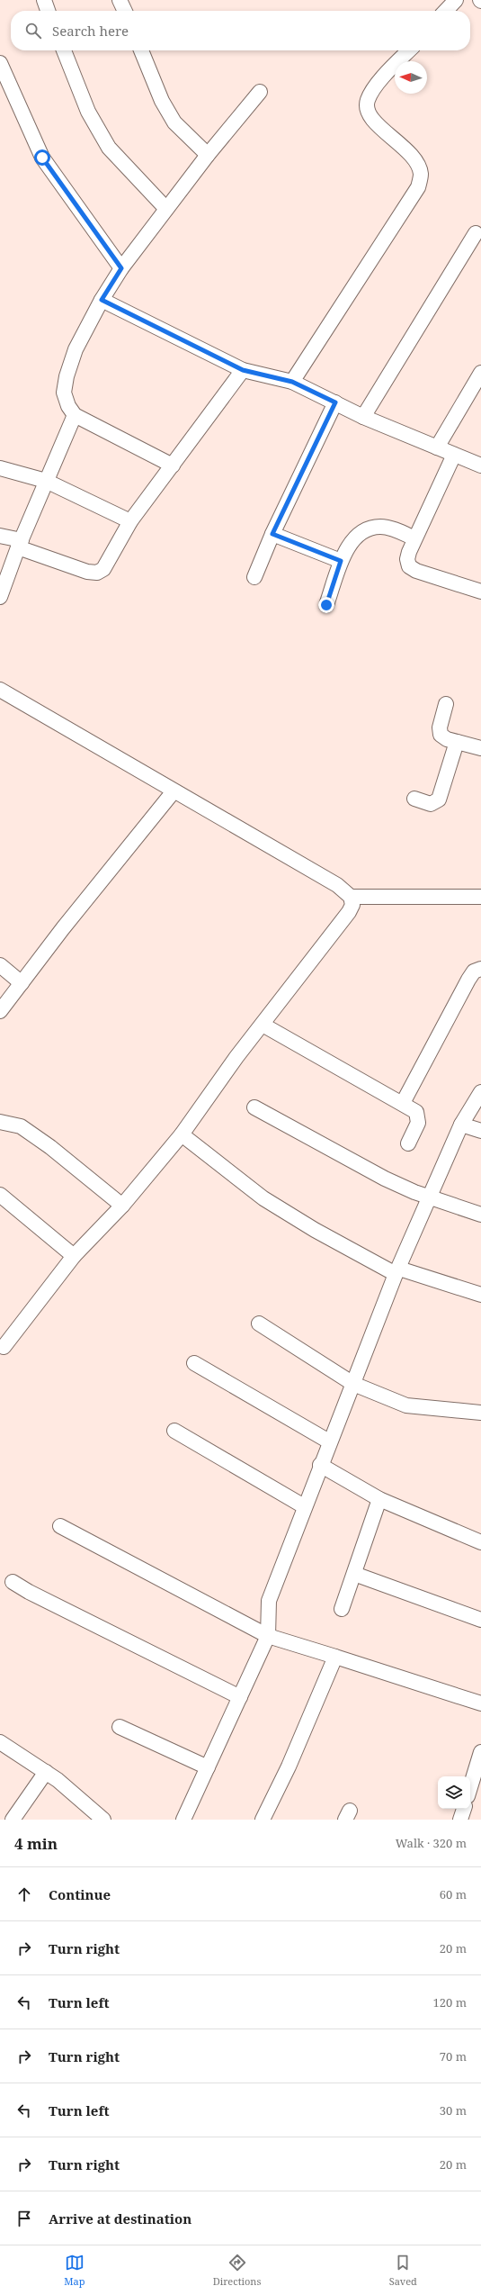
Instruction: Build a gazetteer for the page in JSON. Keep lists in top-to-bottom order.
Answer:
{
  "north": "left",
  "page": {
    "search": "Search here",
    "heading": ["4 min", "Walk · 320 m"],
    "list": [
      ["Continue", "60 m"],
      ["Turn right", "20 m"],
      ["Turn left", "120 m"],
      ["Turn right", "70 m"],
      ["Turn left", "30 m"],
      ["Turn right", "20 m"],
      "Arrive at destination"
    ],
    "nav": ["Map", "Directions", "Saved"]
  }
}
